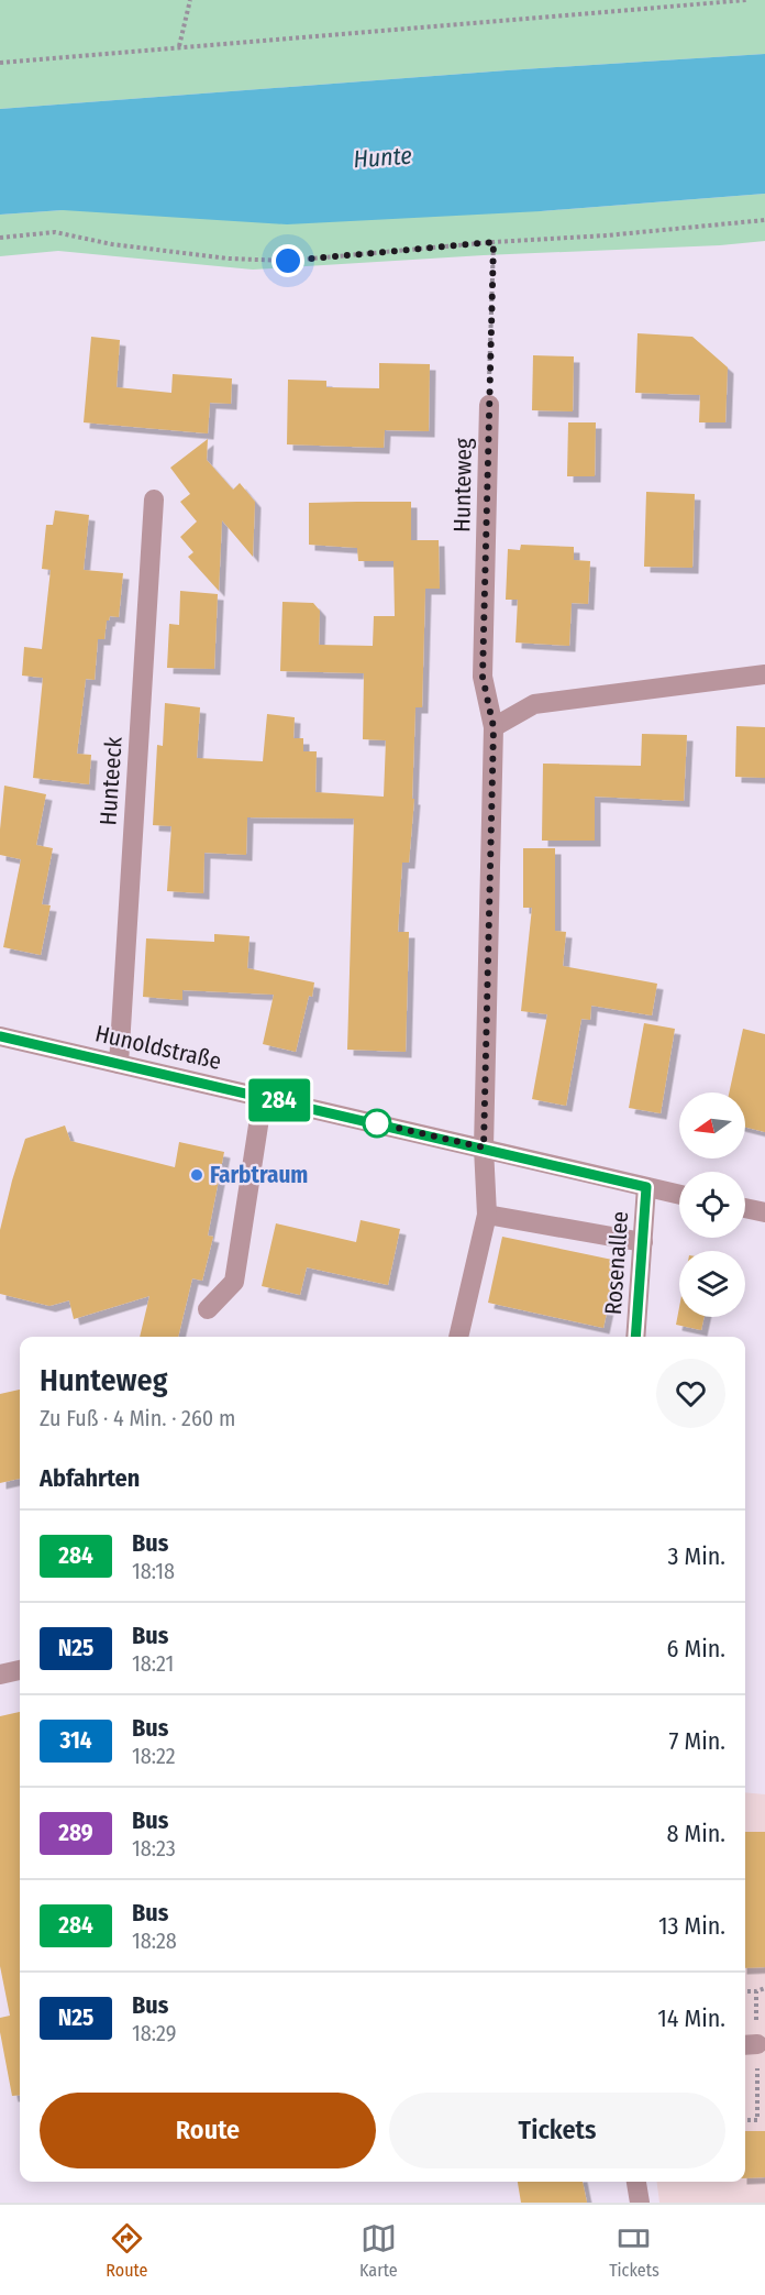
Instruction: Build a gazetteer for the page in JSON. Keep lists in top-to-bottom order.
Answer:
{
  "streets": {
    "street": [
      "Hunteweg",
      "Hunteeck",
      "Hunoldstraße",
      "Rosenallee"
    ]
  },
  "crossings": [
    ["Hunteweg", "Hunoldstraße"],
    ["Hunteeck", "Hunoldstraße"],
    ["Hunoldstraße", "Rosenallee"]
  ],
  "water": ["Hunte"],
  "places": ["Farbtraum"],
  "lines": ["bus line 284"],
  "north": "left",
  "page": {
    "on_map": "284",
    "heading": [
      ["Hunteweg", "Zu Fuß · 4 Min. · 260 m"],
      "Abfahrten"
    ],
    "list": [
      {
        "mark": "284",
        "name": "Bus",
        "note": "18:18",
        "value": "3 Min."
      },
      {
        "mark": "N25",
        "name": "Bus",
        "note": "18:21",
        "value": "6 Min."
      },
      {
        "mark": "314",
        "name": "Bus",
        "note": "18:22",
        "value": "7 Min."
      },
      {
        "mark": "289",
        "name": "Bus",
        "note": "18:23",
        "value": "8 Min."
      },
      {
        "mark": "284",
        "name": "Bus",
        "note": "18:28",
        "value": "13 Min."
      },
      {
        "mark": "N25",
        "name": "Bus",
        "note": "18:29",
        "value": "14 Min."
      }
    ],
    "buttons": ["Route", "Tickets"],
    "tabs": ["Route", "Karte", "Tickets"]
  }
}
